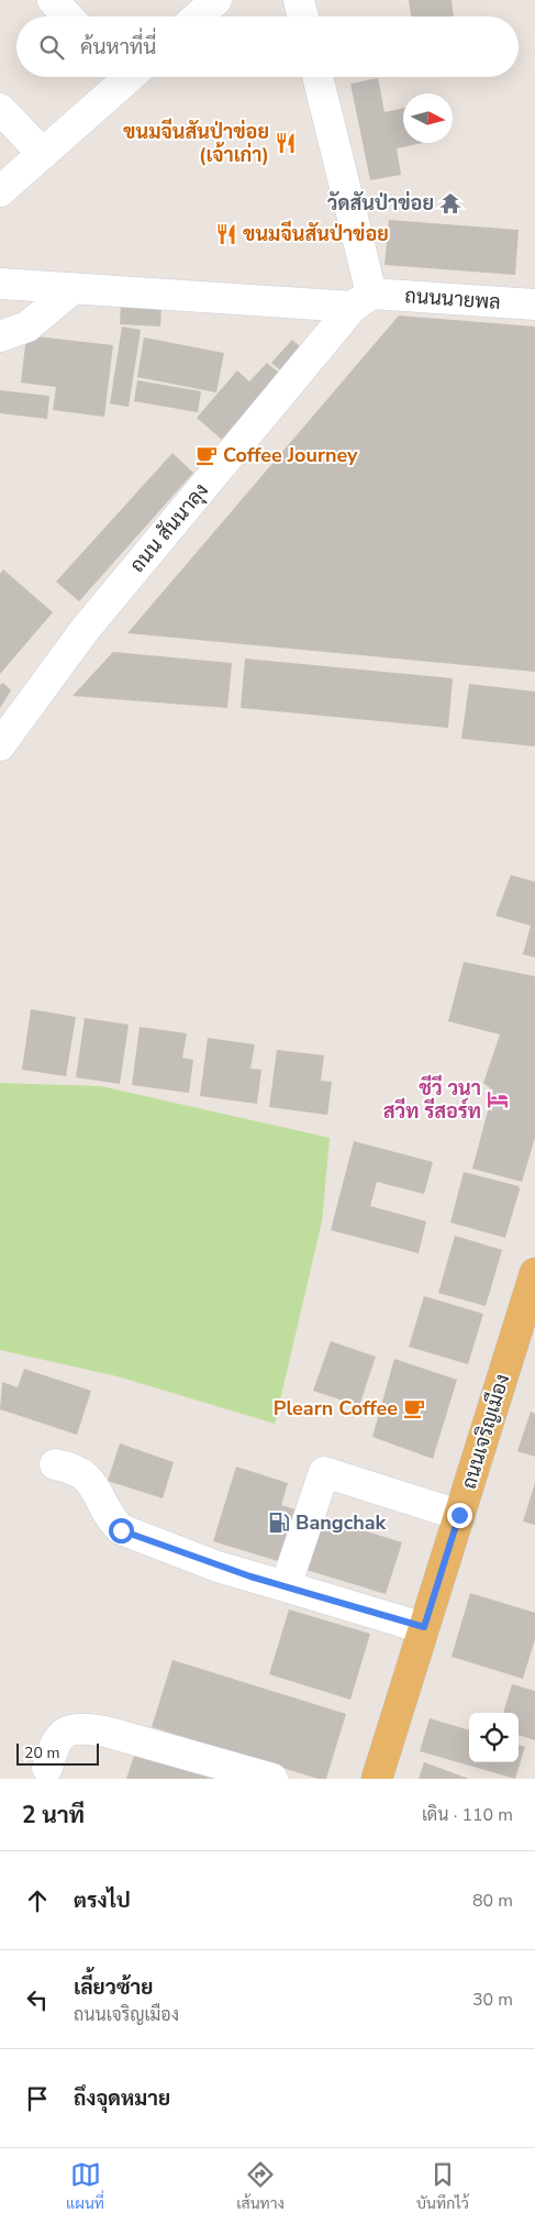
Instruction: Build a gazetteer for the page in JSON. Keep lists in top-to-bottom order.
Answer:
{
  "streets": {
    "main road": ["ถนนเจริญเมือง"],
    "street": ["ถนนนายพล", "ถนน สันนาลุง"]
  },
  "crossings": [
    ["ถนนนายพล", "ถนน สันนาลุง"]
  ],
  "places": {
    "restaurant": ["ขนมจีนสันป่าข่อย (เจ้าเก่า)", "ขนมจีนสันป่าข่อย"],
    "temple": ["วัดสันป่าข่อย"],
    "cafe": ["Coffee Journey", "Plearn Coffee"],
    "hotel": ["ชีวี วนา สวีท รีสอร์ท"],
    "fuel station": ["Bangchak"]
  },
  "scale_bar": "20 m",
  "north": "right",
  "page": {
    "search": "ค้นหาที่นี่",
    "scale": "20 m",
    "heading": ["2 นาที", "เดิน · 110 m"],
    "list": [
      ["ตรงไป", "80 m"],
      ["เลี้ยวซ้าย", "ถนนเจริญเมือง", "30 m"],
      "ถึงจุดหมาย"
    ],
    "nav": ["แผนที่", "เส้นทาง", "บันทึกไว้"]
  }
}
